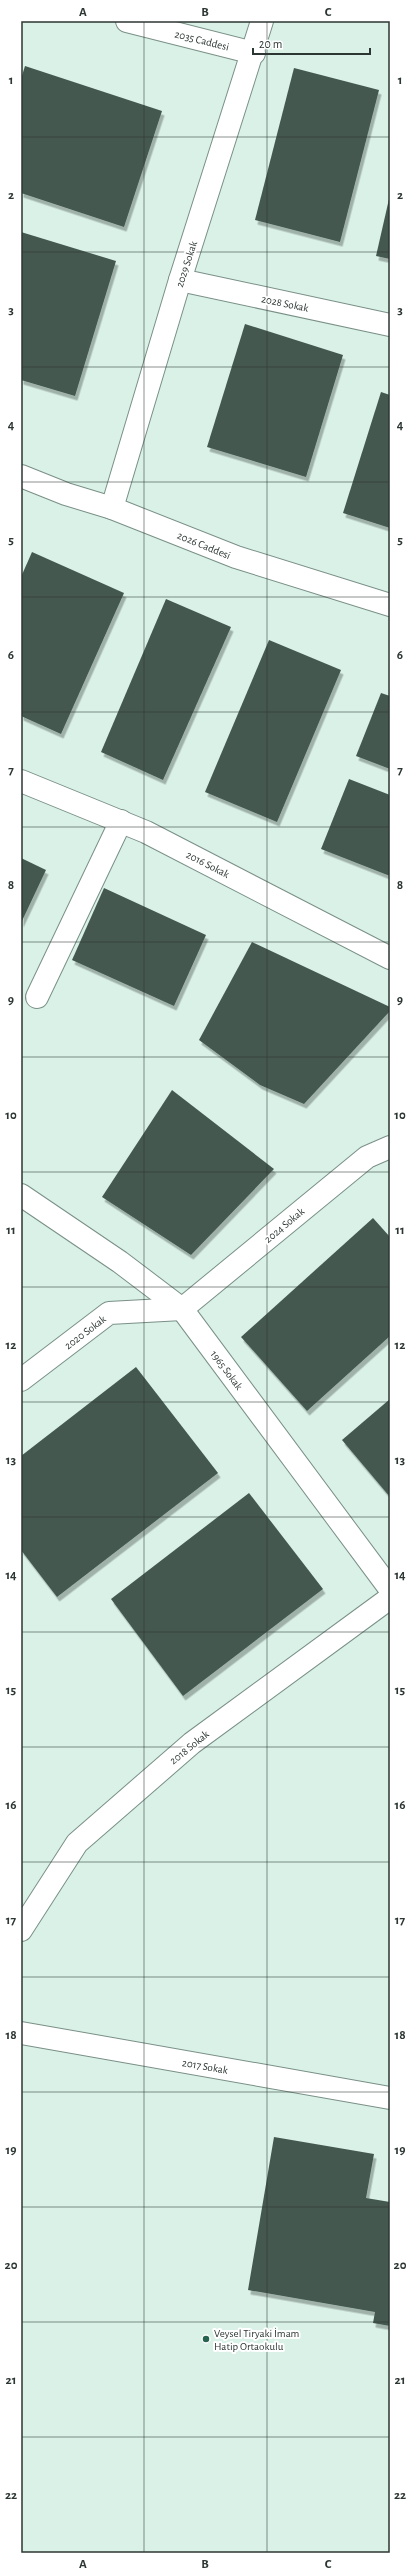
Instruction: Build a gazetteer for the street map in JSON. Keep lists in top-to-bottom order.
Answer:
{
  "streets": {
    "street": [
      "2035 Caddesi",
      "2029 Sokak",
      "2028 Sokak",
      "2026 Caddesi",
      "2016 Sokak",
      "2024 Sokak",
      "2020 Sokak",
      "1965 Sokak",
      "2018 Sokak",
      "2017 Sokak"
    ]
  },
  "crossings": [
    ["2035 Caddesi", "2029 Sokak"],
    ["2029 Sokak", "2028 Sokak"],
    ["2029 Sokak", "2026 Caddesi"],
    ["2024 Sokak", "2020 Sokak"],
    ["2024 Sokak", "1965 Sokak"],
    ["2020 Sokak", "1965 Sokak"]
  ],
  "places": ["Veysel Tiryaki İmam Hatip Ortaokulu"],
  "scale_bar": "20 m",
  "grid": {
    "columns": ["A", "B", "C"],
    "rows": [
      "1",
      "2",
      "3",
      "4",
      "5",
      "6",
      "7",
      "8",
      "9",
      "10",
      "11",
      "12",
      "13",
      "14",
      "15",
      "16",
      "17",
      "18",
      "19",
      "20",
      "21",
      "22"
    ]
  }
}
